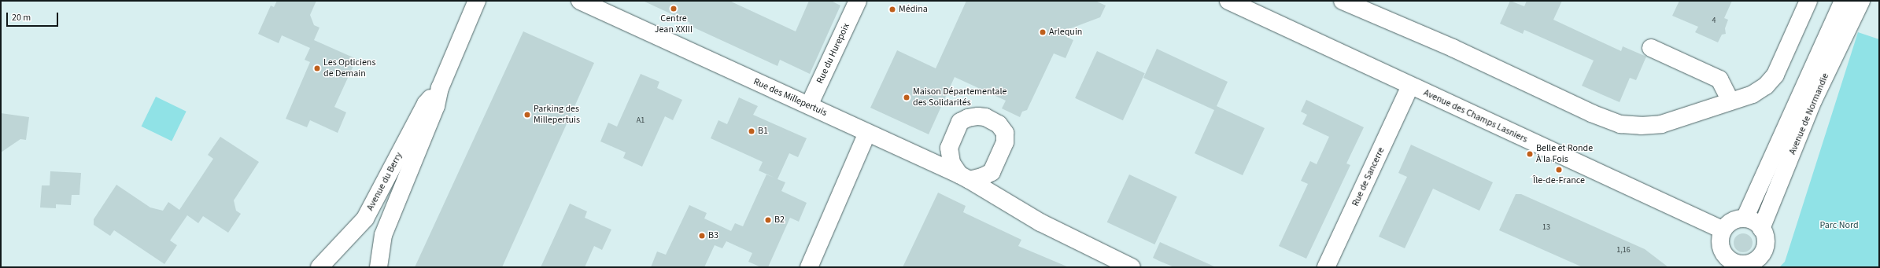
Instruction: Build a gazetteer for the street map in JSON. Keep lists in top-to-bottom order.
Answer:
{
  "streets": {
    "street": [
      "Rue du Hurepoix",
      "Rue des Millepertuis",
      "Avenue de Normandie",
      "Avenue des Champs Lasniers",
      "Rue de Sancerre",
      "Avenue du Berry"
    ]
  },
  "crossings": [
    ["Rue du Hurepoix", "Rue des Millepertuis"],
    ["Avenue de Normandie", "Avenue des Champs Lasniers"],
    ["Avenue des Champs Lasniers", "Rue de Sancerre"]
  ],
  "parks": ["Parc Nord"],
  "places": [
    "Centre Jean XXIII",
    "Médina",
    "Arlequin",
    "Les Opticiens de Demain",
    "Maison Départementale des Solidarités",
    "Parking des Millepertuis",
    "B1",
    "Belle et Ronde À la Fois",
    "Île-de-France",
    "B2",
    "B3"
  ],
  "house_numbers": [
    "4",
    "A1",
    "13",
    "1,16"
  ],
  "scale_bar": "20 m"
}
